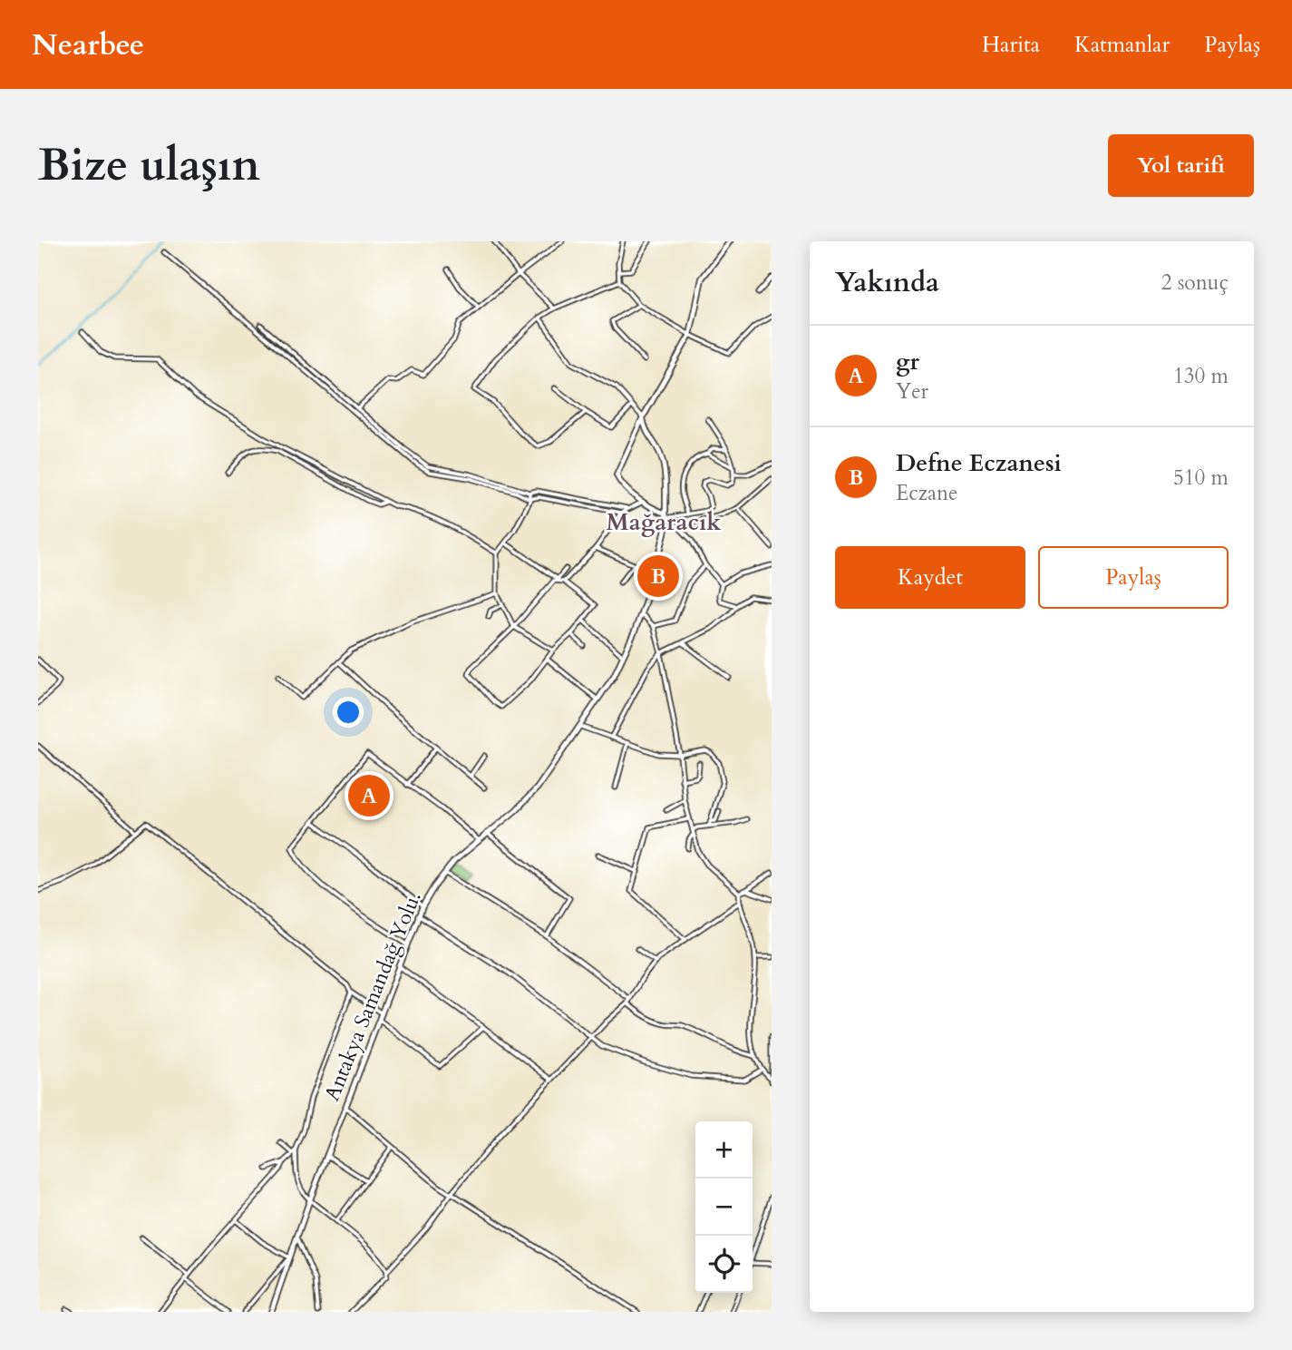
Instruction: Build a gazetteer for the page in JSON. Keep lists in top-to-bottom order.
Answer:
{
  "streets": {
    "street": ["Antakya Samandağ Yolu."]
  },
  "districts": ["Mağaracık"],
  "page": {
    "header": "Nearbee",
    "nav": ["Harita", "Katmanlar", "Paylaş"],
    "buttons": [
      "Yol tarifi",
      ["Kaydet", "Paylaş"]
    ],
    "title": "Bize ulaşın",
    "heading": ["Yakında", "2 sonuç"],
    "list": [
      {
        "mark": "A",
        "name": "gr",
        "note": "Yer",
        "value": "130 m"
      },
      {
        "mark": "B",
        "name": "Defne Eczanesi",
        "note": "Eczane",
        "value": "510 m"
      }
    ],
    "pins": ["B", "A"],
    "map_buttons": ["+", "−"]
  }
}
